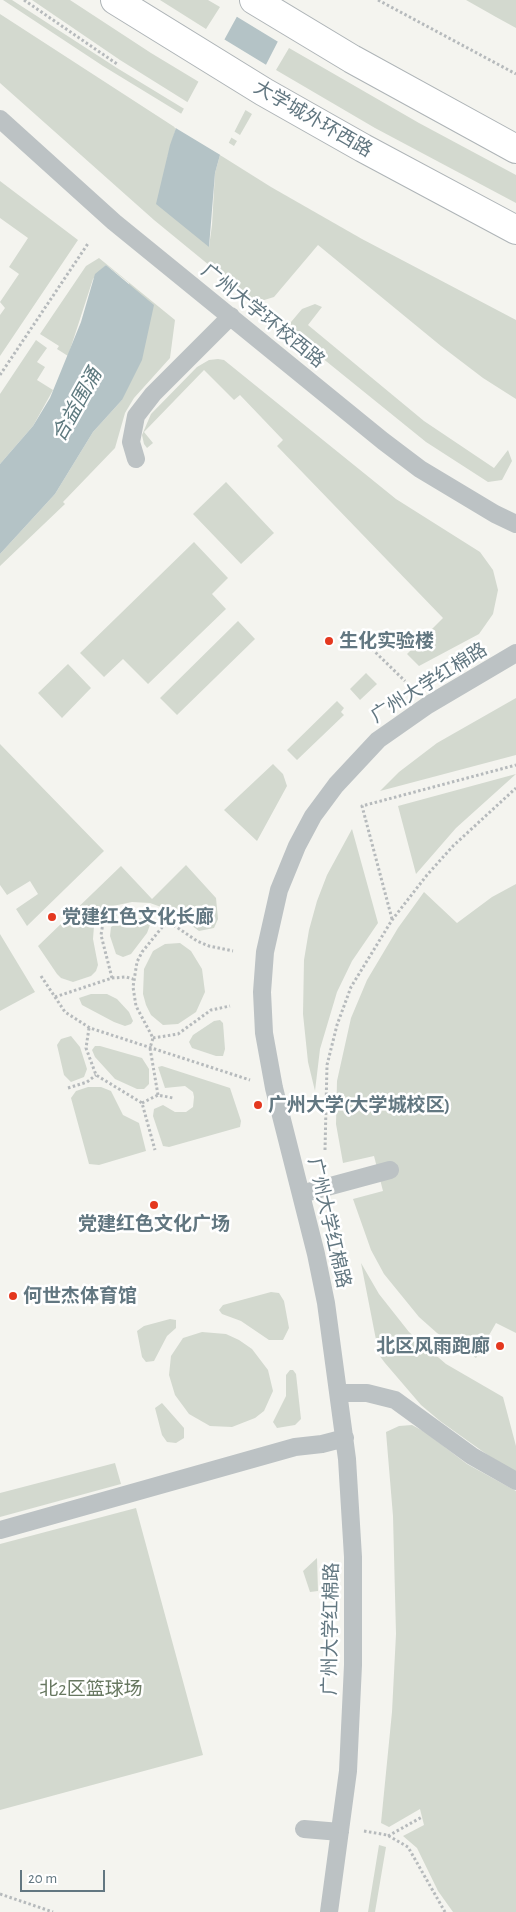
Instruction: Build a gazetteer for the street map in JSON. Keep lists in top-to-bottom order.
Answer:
{
  "streets": {
    "main road": ["大学城外环西路"],
    "lane": ["广州大学环校西路", "广州大学红棉路"]
  },
  "water": ["合益围涌"],
  "parks": ["北2区篮球场"],
  "places": [
    "生化实验楼",
    "党建红色文化长廊",
    "广州大学(大学城校区)",
    "党建红色文化广场",
    "何世杰体育馆",
    "北区风雨跑廊"
  ],
  "scale_bar": "20 m"
}
